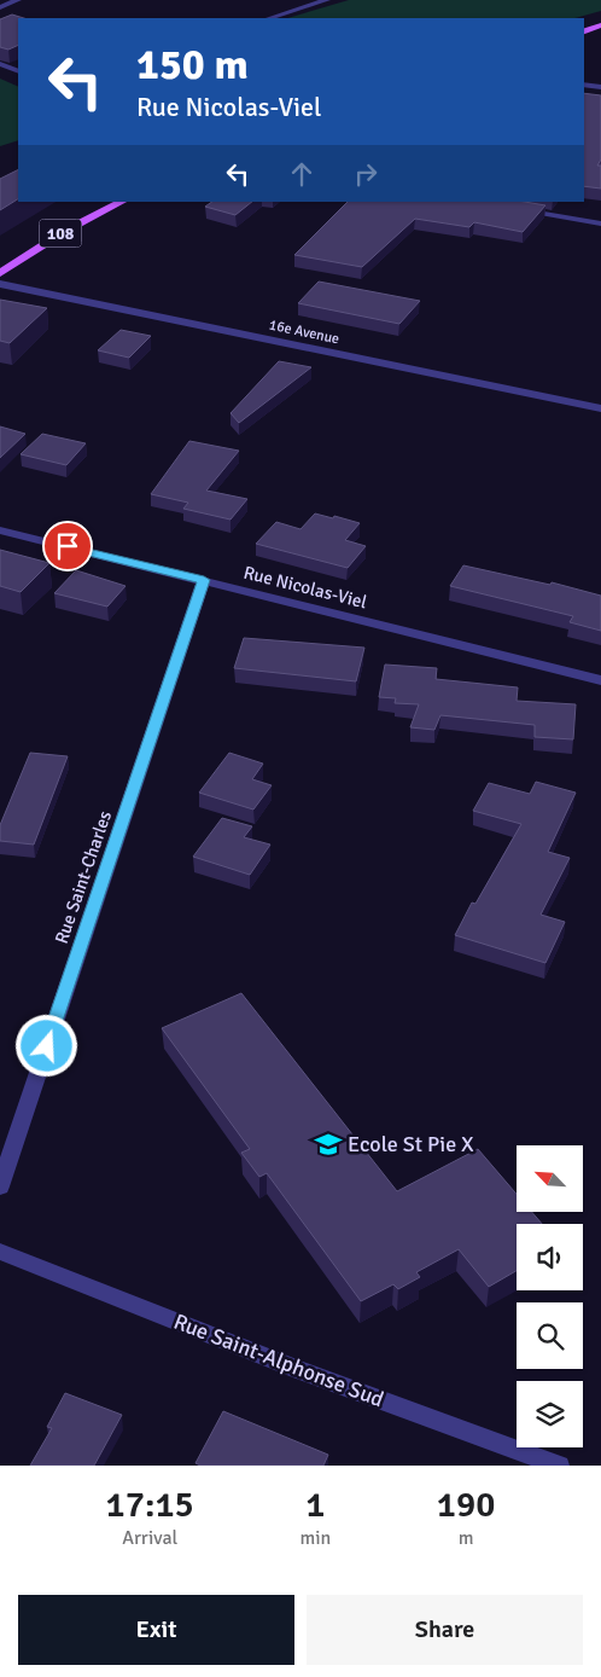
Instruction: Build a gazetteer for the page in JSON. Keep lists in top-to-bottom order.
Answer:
{
  "streets": {
    "main road": ["108"],
    "street": [
      "16e Avenue",
      "Rue Nicolas-Viel",
      "Rue Saint-Charles",
      "Rue Saint-Alphonse Sud"
    ]
  },
  "crossings": [
    ["Rue Nicolas-Viel", "Rue Saint-Charles"]
  ],
  "places": {
    "school or university": ["Ecole St Pie X"]
  },
  "north": "top left",
  "page": {
    "turn": ["150 m", "Rue Nicolas-Viel"],
    "eta": [
      "17:15",
      "Arrival",
      "1",
      "min",
      "190",
      "m"
    ],
    "buttons": ["Exit", "Share"]
  }
}
